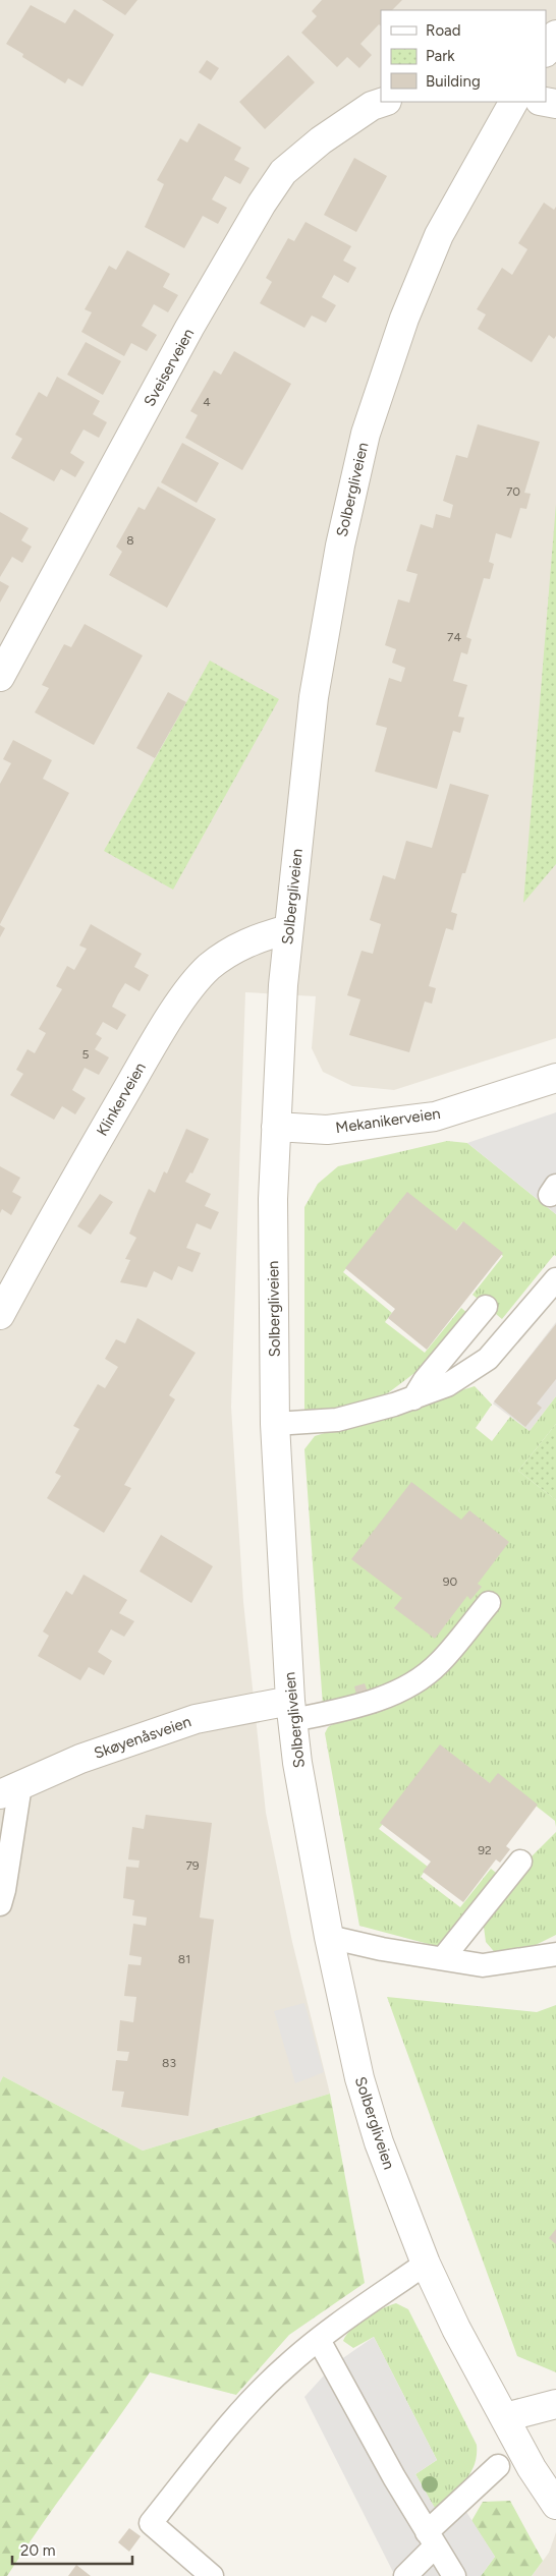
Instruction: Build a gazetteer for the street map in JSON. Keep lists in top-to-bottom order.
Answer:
{
  "streets": {
    "street": [
      "Sveiserveien",
      "Solbergliveien",
      "Klinkerveien",
      "Mekanikerveien",
      "Skøyenåsveien"
    ]
  },
  "crossings": [
    ["Solbergliveien", "Klinkerveien"],
    ["Solbergliveien", "Mekanikerveien"],
    ["Solbergliveien", "Skøyenåsveien"]
  ],
  "house_numbers": [
    "4",
    "70",
    "8",
    "74",
    "5",
    "90",
    "92",
    "79",
    "81",
    "83"
  ],
  "legend": ["Road", "Park", "Building"],
  "scale_bar": "20 m"
}
